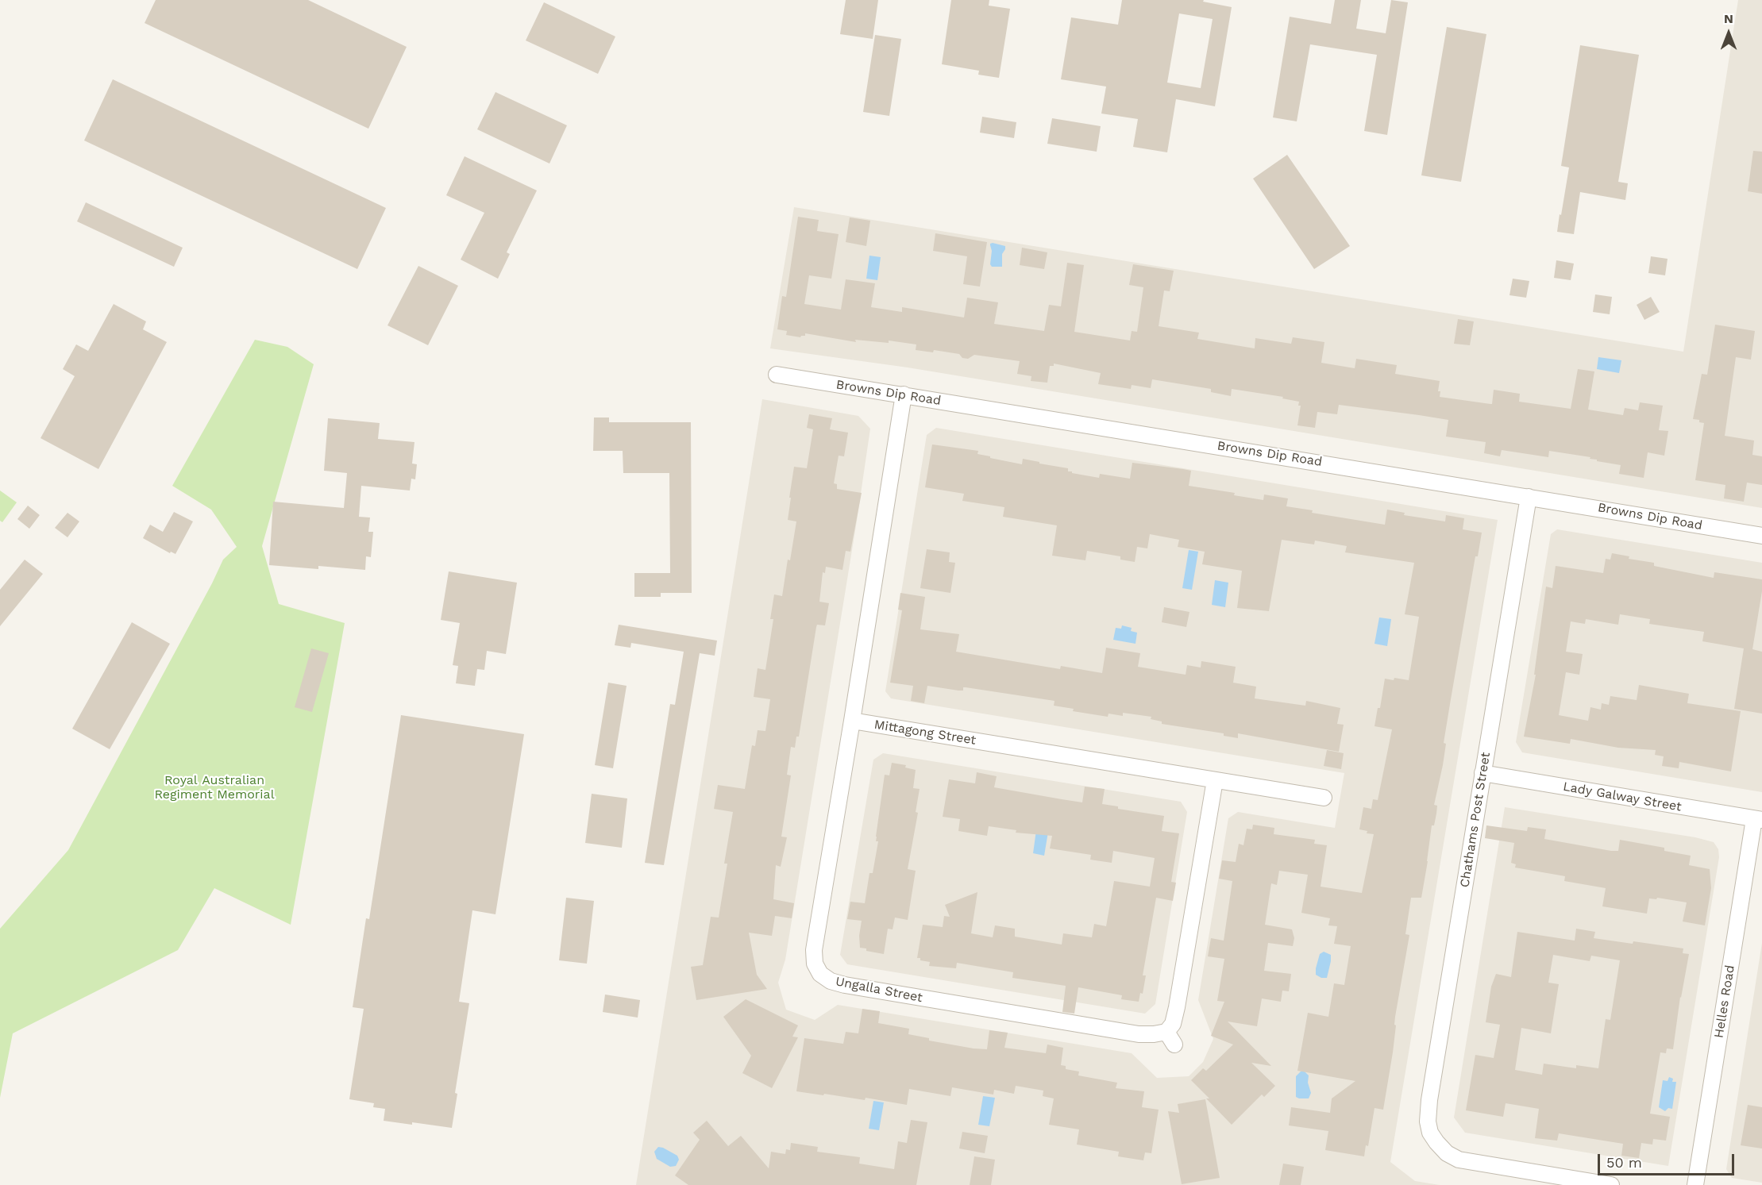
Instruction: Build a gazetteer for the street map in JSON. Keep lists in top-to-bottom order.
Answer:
{
  "streets": {
    "street": [
      "Browns Dip Road",
      "Mittagong Street",
      "Lady Galway Street",
      "Chathams Post Street",
      "Ungalla Street",
      "Helles Road"
    ]
  },
  "crossings": [
    ["Browns Dip Road", "Chathams Post Street"],
    ["Mittagong Street", "Ungalla Street"],
    ["Lady Galway Street", "Chathams Post Street"],
    ["Lady Galway Street", "Helles Road"]
  ],
  "parks": ["Royal Australian Regiment Memorial"],
  "scale_bar": "50 m",
  "north": "top"
}
